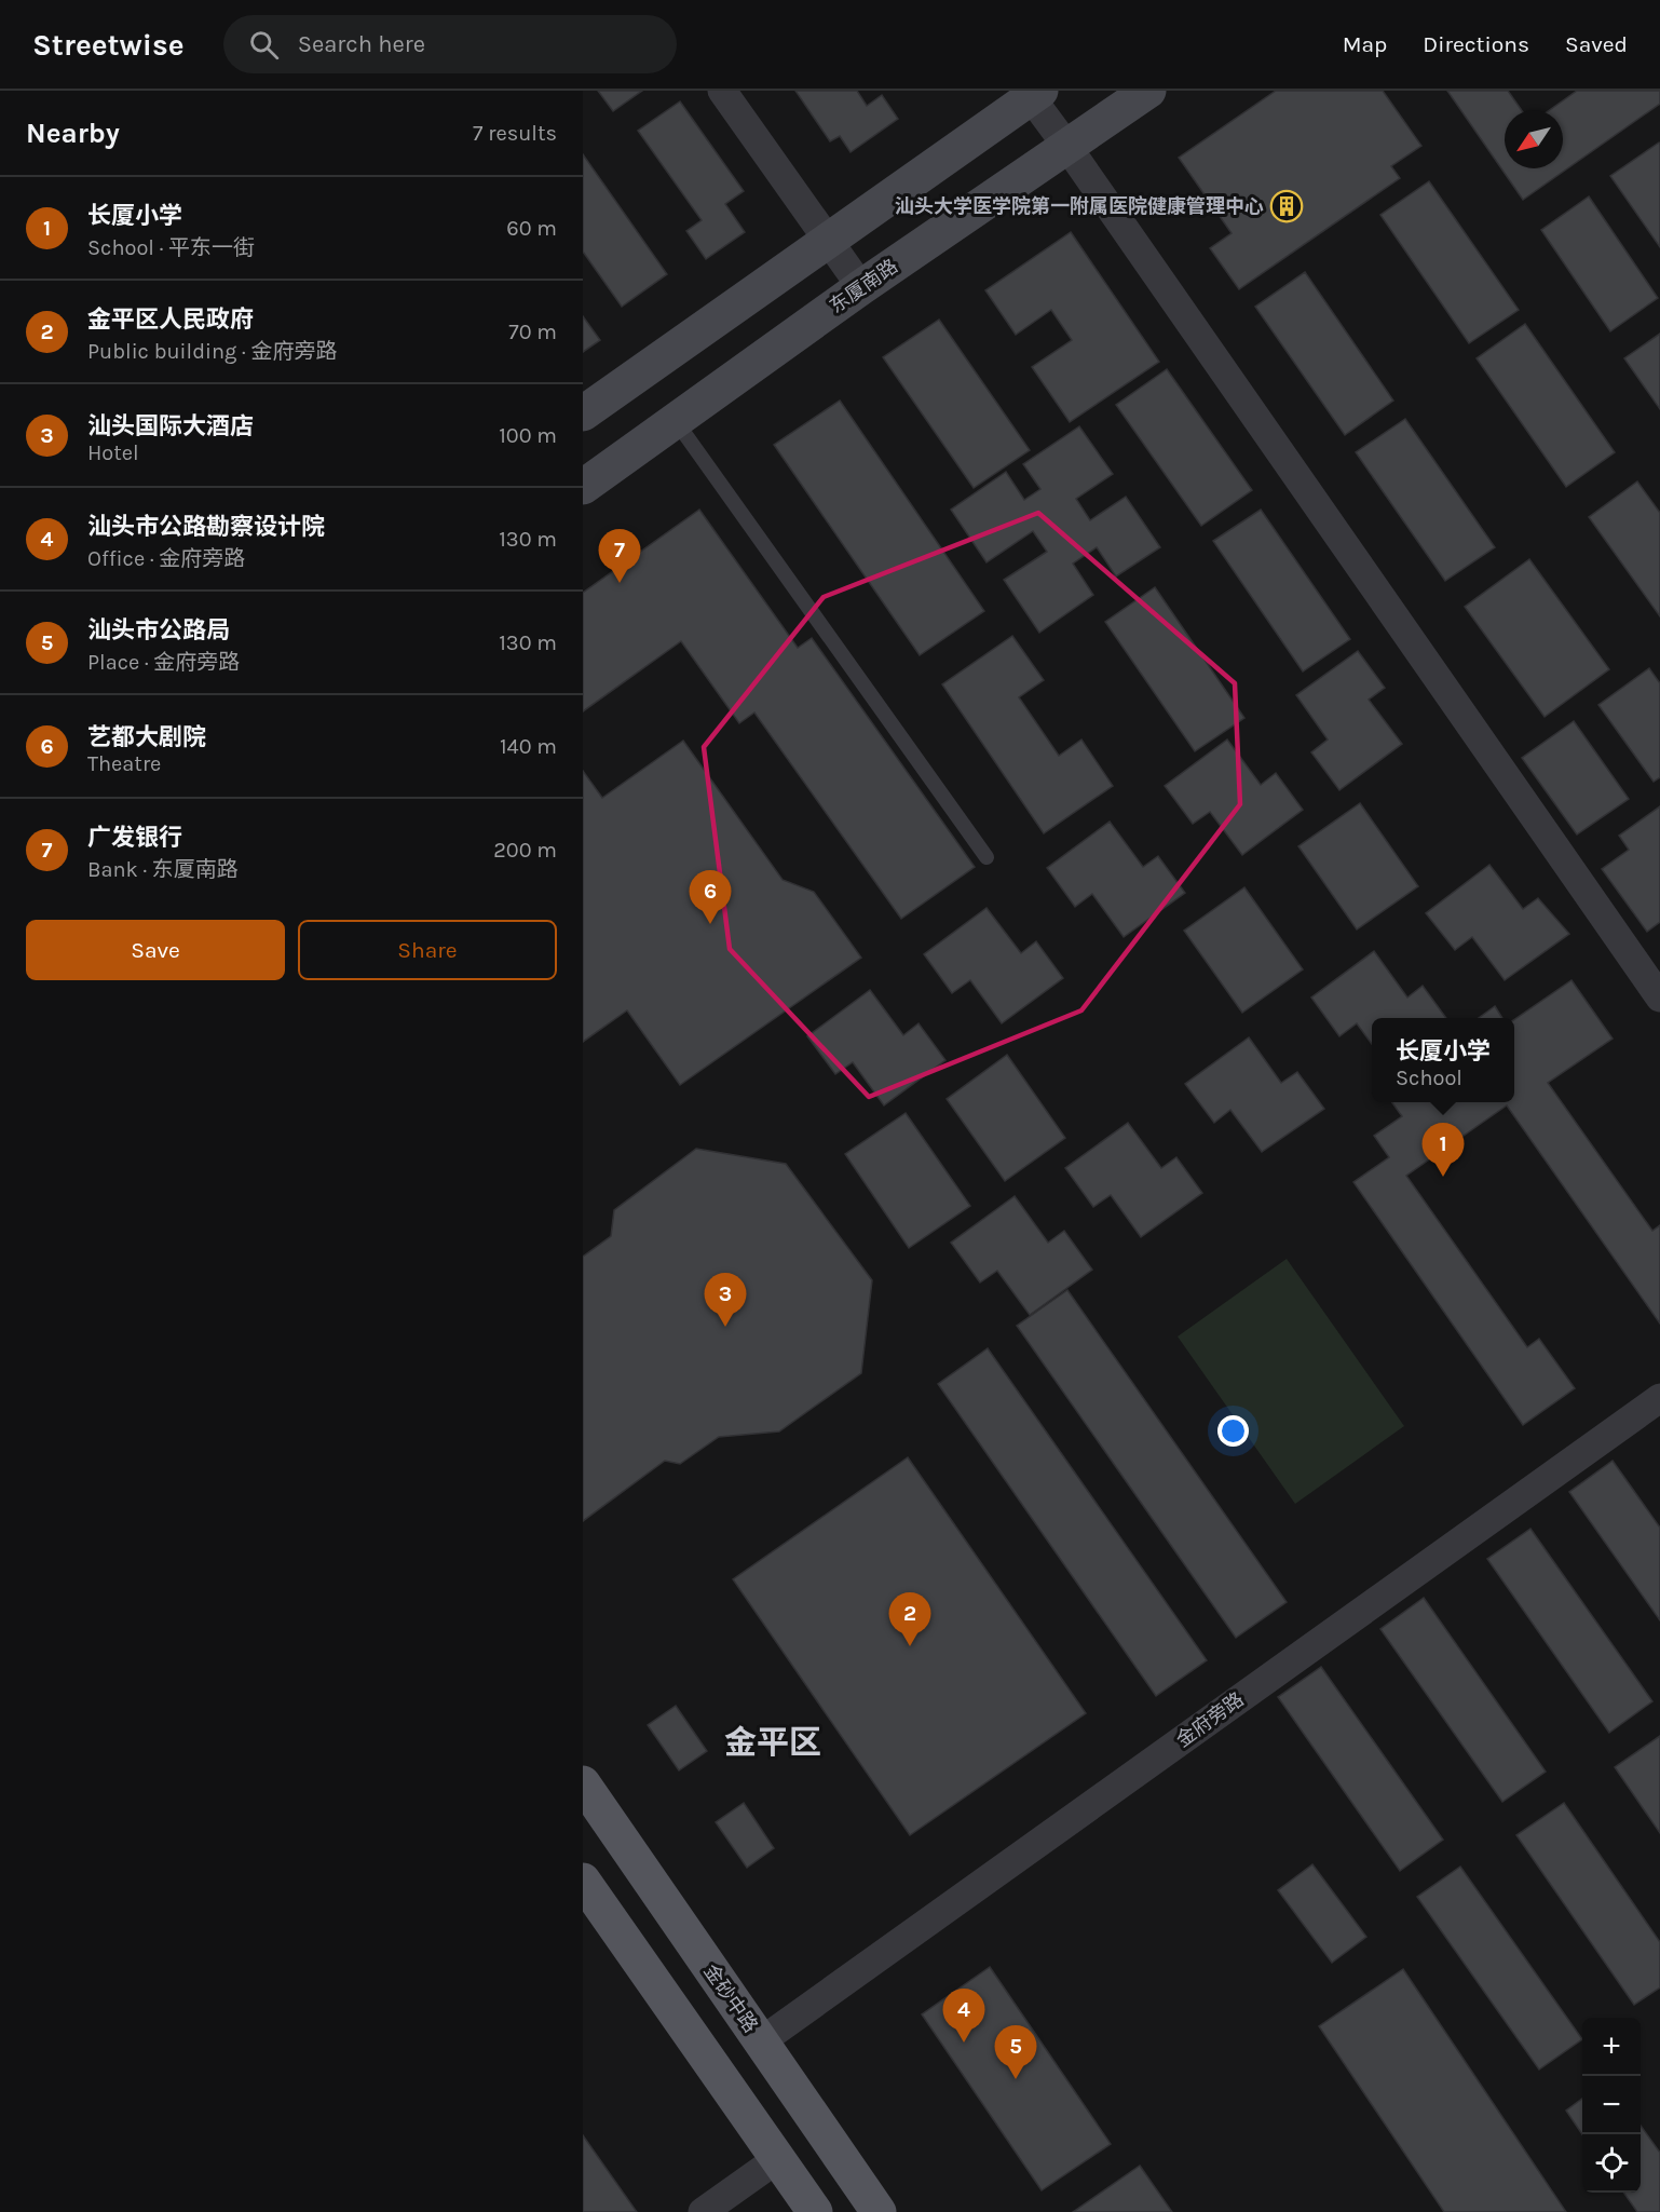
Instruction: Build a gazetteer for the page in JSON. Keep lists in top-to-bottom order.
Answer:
{
  "streets": {
    "main road": ["金砂中路"],
    "street": ["东厦南路", "金府旁路"]
  },
  "crossings": [
    ["金府旁路", "金砂中路"]
  ],
  "districts": ["金平区"],
  "places": {
    "building": ["汕头大学医学院第一附属医院健康管理中心"]
  },
  "north": "bottom left",
  "page": {
    "header": "Streetwise",
    "search": "Search here",
    "nav": ["Map", "Directions", "Saved"],
    "heading": ["Nearby", "7 results"],
    "list": [
      {
        "mark": "1",
        "name": "长厦小学",
        "note": "School · 平东一街",
        "value": "60 m"
      },
      {
        "mark": "2",
        "name": "金平区人民政府",
        "note": "Public building · 金府旁路",
        "value": "70 m"
      },
      {
        "mark": "3",
        "name": "汕头国际大酒店",
        "note": "Hotel",
        "value": "100 m"
      },
      {
        "mark": "4",
        "name": "汕头市公路勘察设计院",
        "note": "Office · 金府旁路",
        "value": "130 m"
      },
      {
        "mark": "5",
        "name": "汕头市公路局",
        "note": "Place · 金府旁路",
        "value": "130 m"
      },
      {
        "mark": "6",
        "name": "艺都大剧院",
        "note": "Theatre",
        "value": "140 m"
      },
      {
        "mark": "7",
        "name": "广发银行",
        "note": "Bank · 东厦南路",
        "value": "200 m"
      }
    ],
    "pins": [
      "7",
      "6",
      "1",
      "3",
      "2",
      "4",
      "5"
    ],
    "buttons": ["Save", "Share"],
    "popup": ["长厦小学", "School"],
    "map_buttons": ["+", "−"]
  }
}
